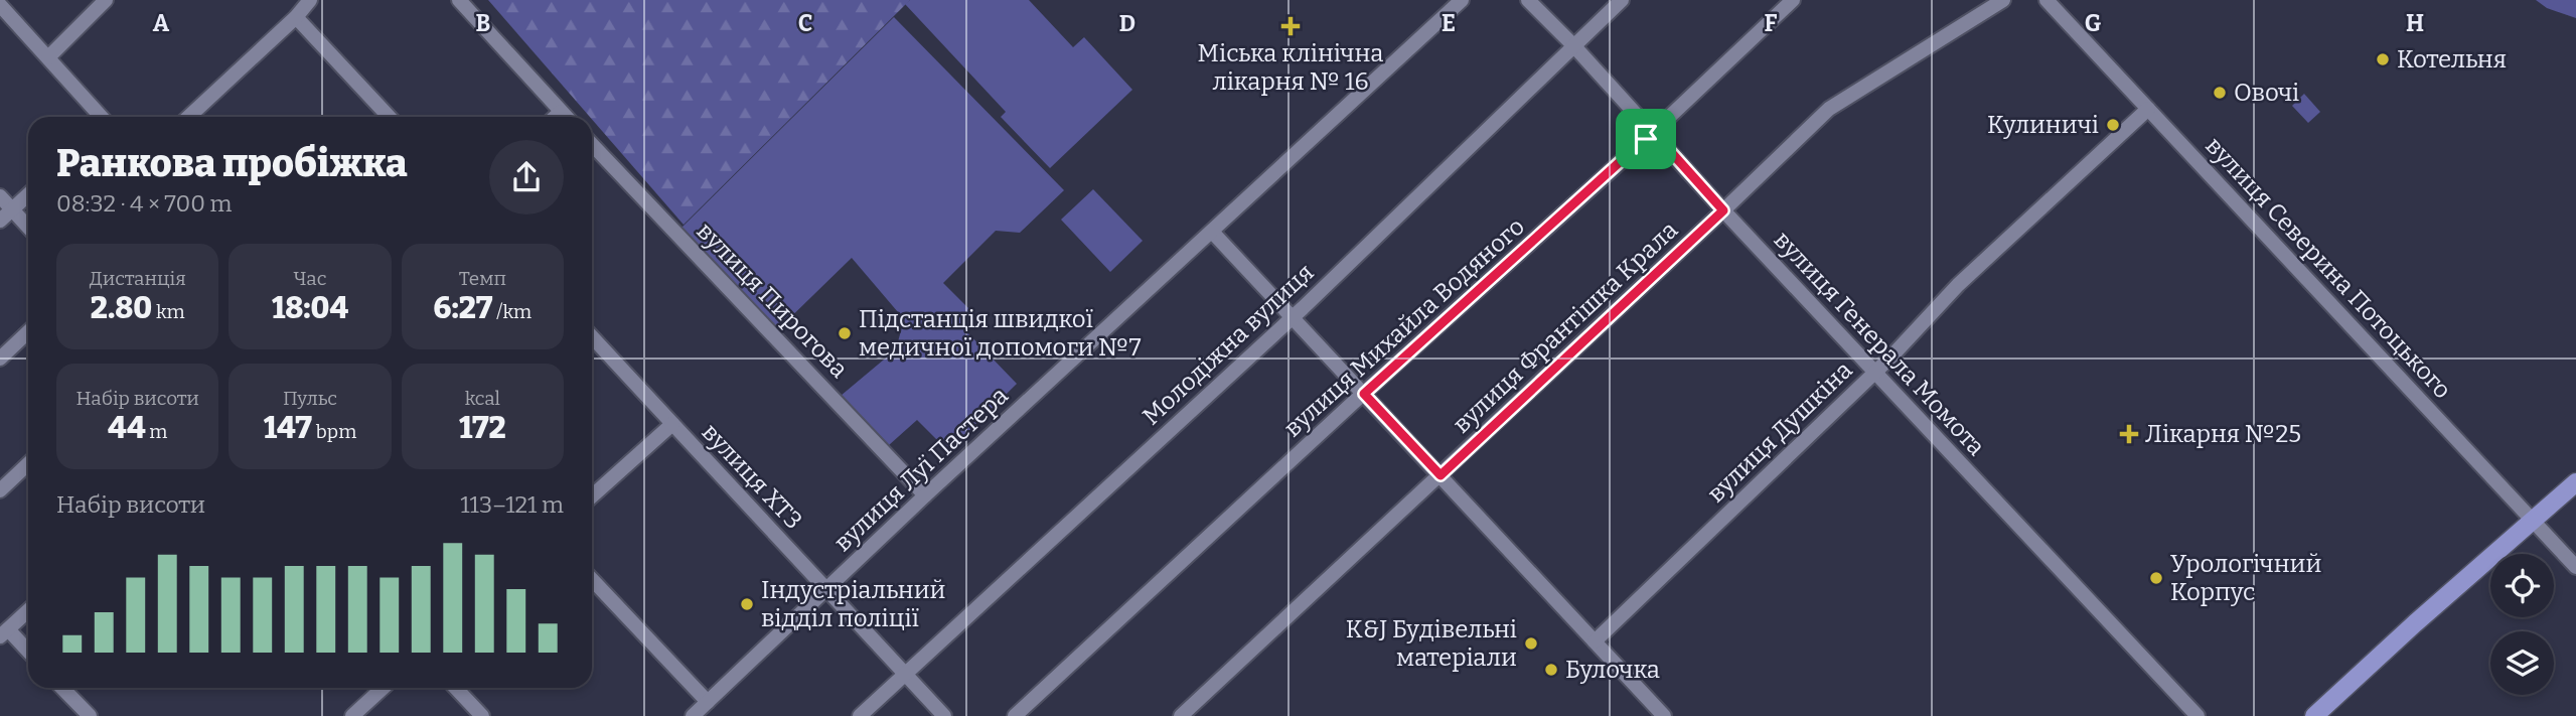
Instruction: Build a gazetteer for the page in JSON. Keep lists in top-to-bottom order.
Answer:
{
  "streets": {
    "street": [
      "вулиця Северина Потоцького",
      "вулиця Пирогова",
      "вулиця Михайла Водяного",
      "вулиця Франтішка Крала",
      "вулиця Генерала Момота",
      "Молодіжна вулиця",
      "вулиця Душкіна",
      "вулиця Луї Пастера",
      "вулиця ХТЗ"
    ]
  },
  "crossings": [
    ["вулиця Северина Потоцького", "вулиця Душкіна"],
    ["вулиця Пирогова", "вулиця Луї Пастера"],
    ["вулиця Михайла Водяного", "вулиця Генерала Момота"],
    ["вулиця Франтішка Крала", "вулиця Генерала Момота"],
    ["вулиця Генерала Момота", "Молодіжна вулиця"],
    ["вулиця Генерала Момота", "вулиця Душкіна"],
    ["Молодіжна вулиця", "вулиця ХТЗ"],
    ["вулиця Луї Пастера", "вулиця ХТЗ"]
  ],
  "places": {
    "health": ["Міська клінічна лікарня № 16", "Лікарня №25"],
    "other": [
      "Котельня",
      "Овочі",
      "Кулиничі",
      "Підстанція швидкої медичної допомоги №7",
      "Урологічний Корпус",
      "Індустріальний відділ поліції",
      "K&J Будівельні матеріали",
      "Булочка"
    ]
  },
  "page": {
    "heading": ["Ранкова пробіжка", "08:32 · 4 × 700 m"],
    "stats": [
      ["Дистанція", "2.80 km"],
      ["Час", "18:04"],
      ["Темп", "6:27 /km"],
      ["Набір висоти", "44 m"],
      ["Пульс", "147 bpm"],
      ["kcal", "172"]
    ],
    "chart": ["Набір висоти", "113–121 m"]
  },
  "grid": {
    "columns": [
      "A",
      "B",
      "C",
      "D",
      "E",
      "F",
      "G",
      "H"
    ]
  }
}
